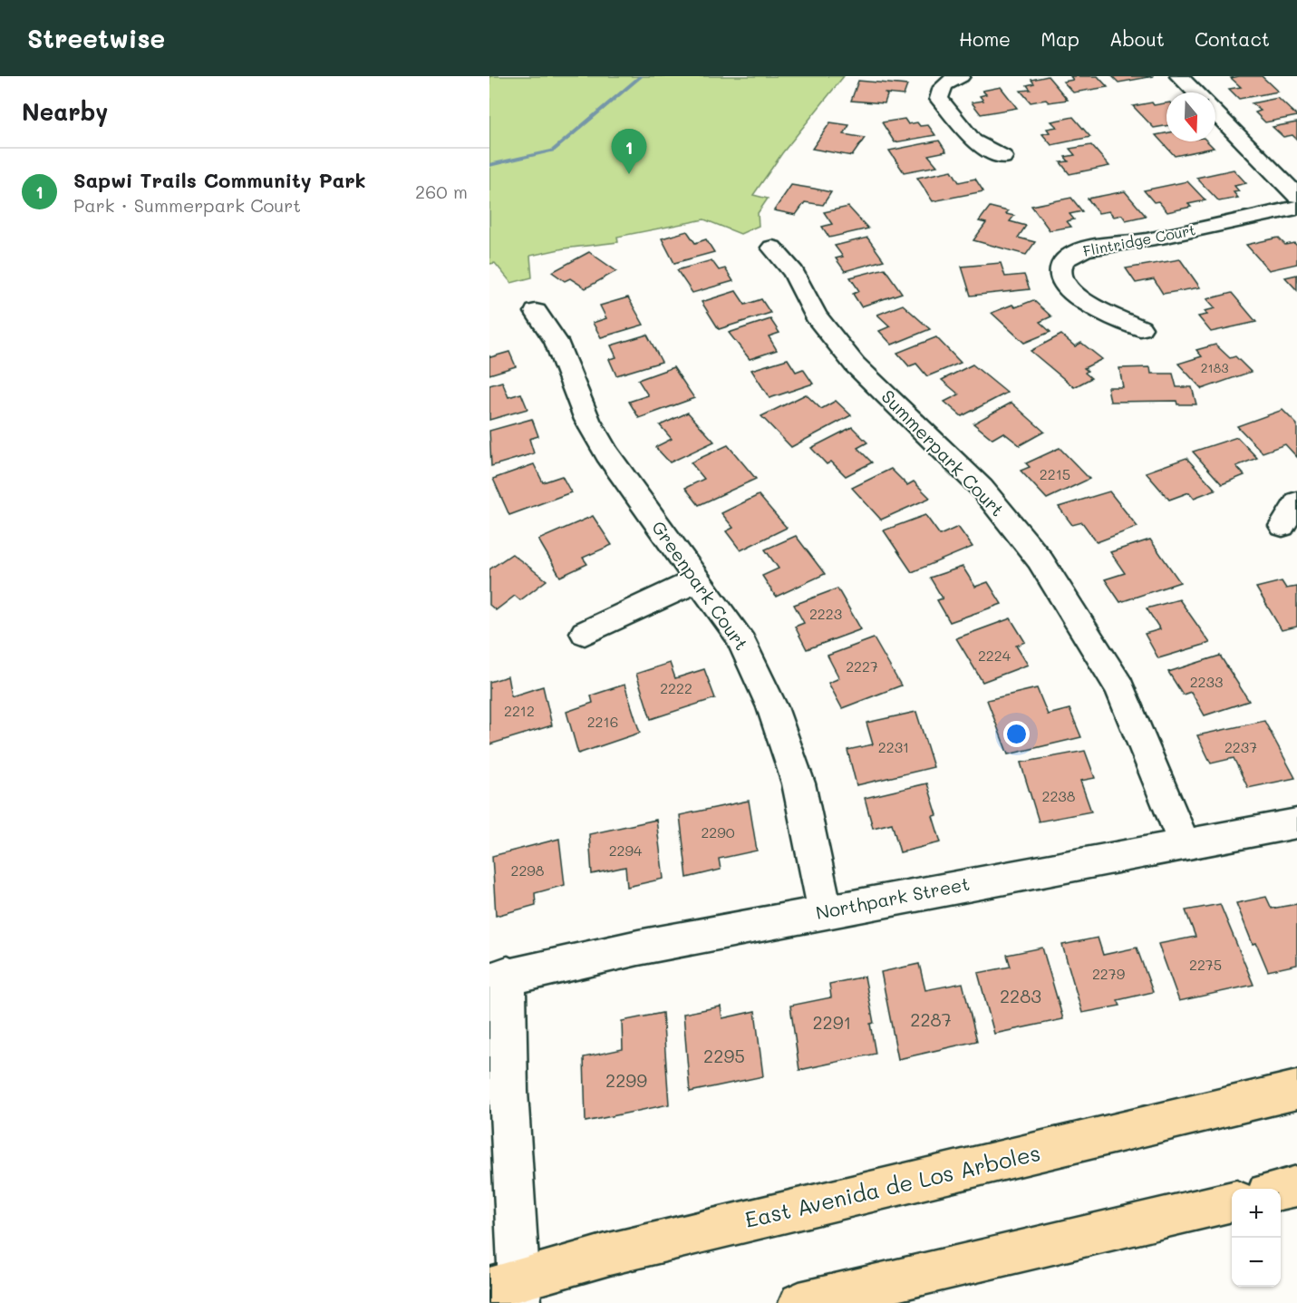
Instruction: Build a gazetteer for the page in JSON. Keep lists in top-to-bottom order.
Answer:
{
  "streets": {
    "main road": ["East Avenida de Los Arboles"],
    "street": [
      "Flintridge Court",
      "Summerpark Court",
      "Greenpark Court",
      "Northpark Street"
    ]
  },
  "crossings": [
    ["Summerpark Court", "Northpark Street"],
    ["Greenpark Court", "Northpark Street"]
  ],
  "house_numbers": [
    "2183",
    "2215",
    "2223",
    "2224",
    "2227",
    "2233",
    "2222",
    "2212",
    "2216",
    "2231",
    "2237",
    "2238",
    "2290",
    "2294",
    "2298",
    "2275",
    "2279",
    "2283",
    "2287",
    "2291",
    "2295",
    "2299"
  ],
  "north": "bottom",
  "page": {
    "header": "Streetwise",
    "nav": [
      "Home",
      "Map",
      "About",
      "Contact"
    ],
    "heading": "Nearby",
    "pins": "1",
    "list": [
      {
        "mark": "1",
        "name": "Sapwi Trails Community Park",
        "note": "Park · Summerpark Court",
        "value": "260 m"
      }
    ],
    "map_buttons": ["+", "−"]
  }
}
